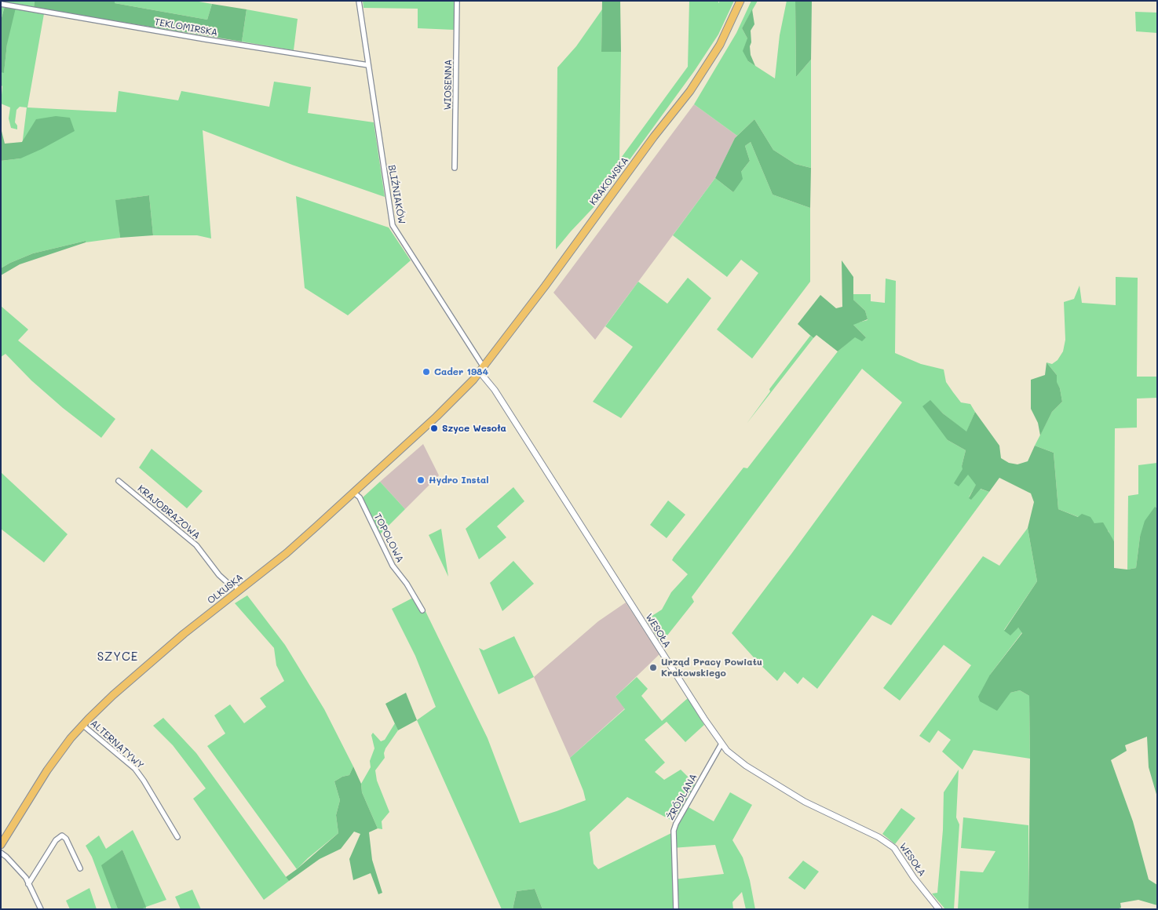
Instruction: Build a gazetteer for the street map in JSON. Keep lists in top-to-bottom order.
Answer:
{
  "streets": {
    "main road": ["KRAKOWSKA", "OLKUSKA"],
    "street": [
      "TEKLOMIRSKA",
      "WIOSENNA",
      "BLIŹNIAKÓW",
      "KRAJOBRAZOWA",
      "TOPOLOWA",
      "WESOŁA",
      "ALTERNATYWY",
      "ŹRÓDLANA"
    ]
  },
  "crossings": [
    ["TEKLOMIRSKA", "BLIŹNIAKÓW"],
    ["KRAKOWSKA", "BLIŹNIAKÓW"],
    ["KRAKOWSKA", "OLKUSKA"],
    ["KRAKOWSKA", "WESOŁA"],
    ["BLIŹNIAKÓW", "OLKUSKA"],
    ["BLIŹNIAKÓW", "WESOŁA"],
    ["KRAJOBRAZOWA", "OLKUSKA"],
    ["TOPOLOWA", "OLKUSKA"],
    ["OLKUSKA", "WESOŁA"],
    ["OLKUSKA", "ALTERNATYWY"],
    ["WESOŁA", "ŹRÓDLANA"]
  ],
  "districts": ["SZYCE"],
  "places": [
    "Cader 1984",
    "Szyce Wesoła",
    "Hydro Instal",
    "Urząd Pracy Powiatu Krakowskiego"
  ]
}
